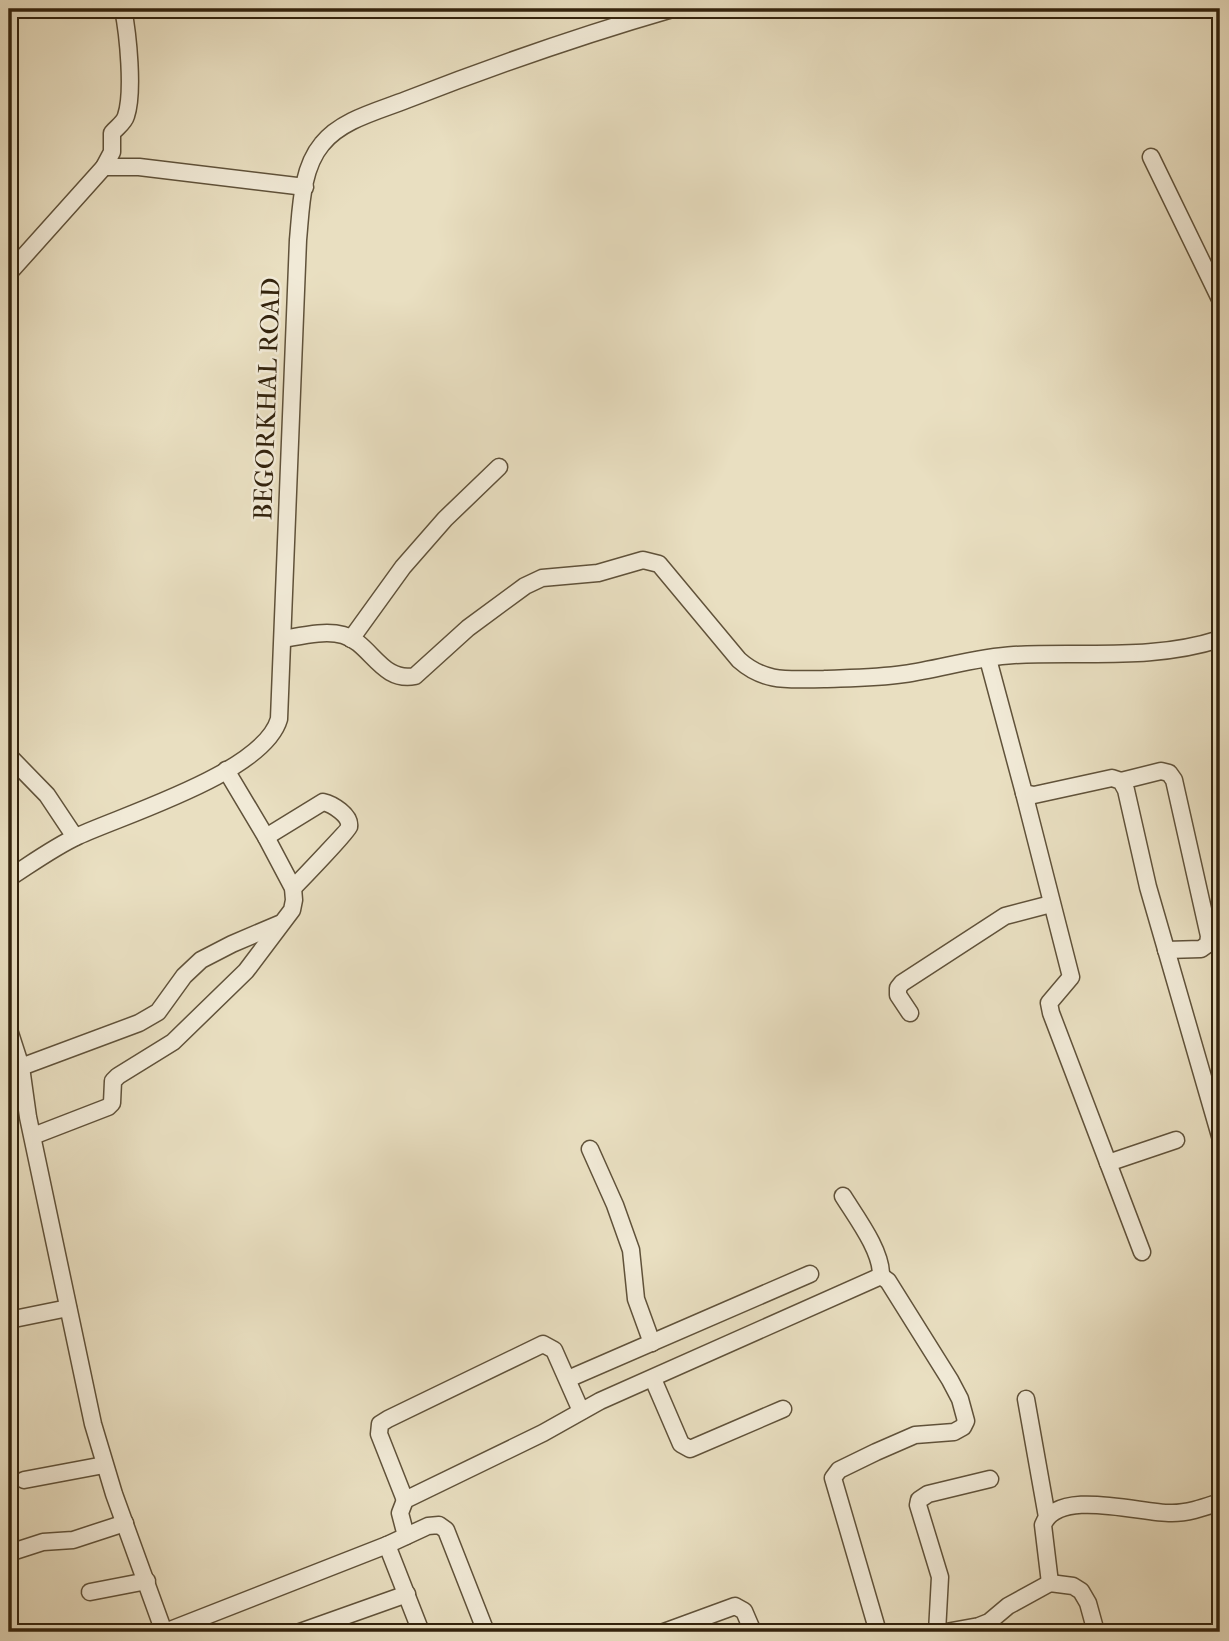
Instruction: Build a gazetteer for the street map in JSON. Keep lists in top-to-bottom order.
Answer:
{
  "streets": {
    "street": ["BEGORKHAL ROAD"]
  }
}
